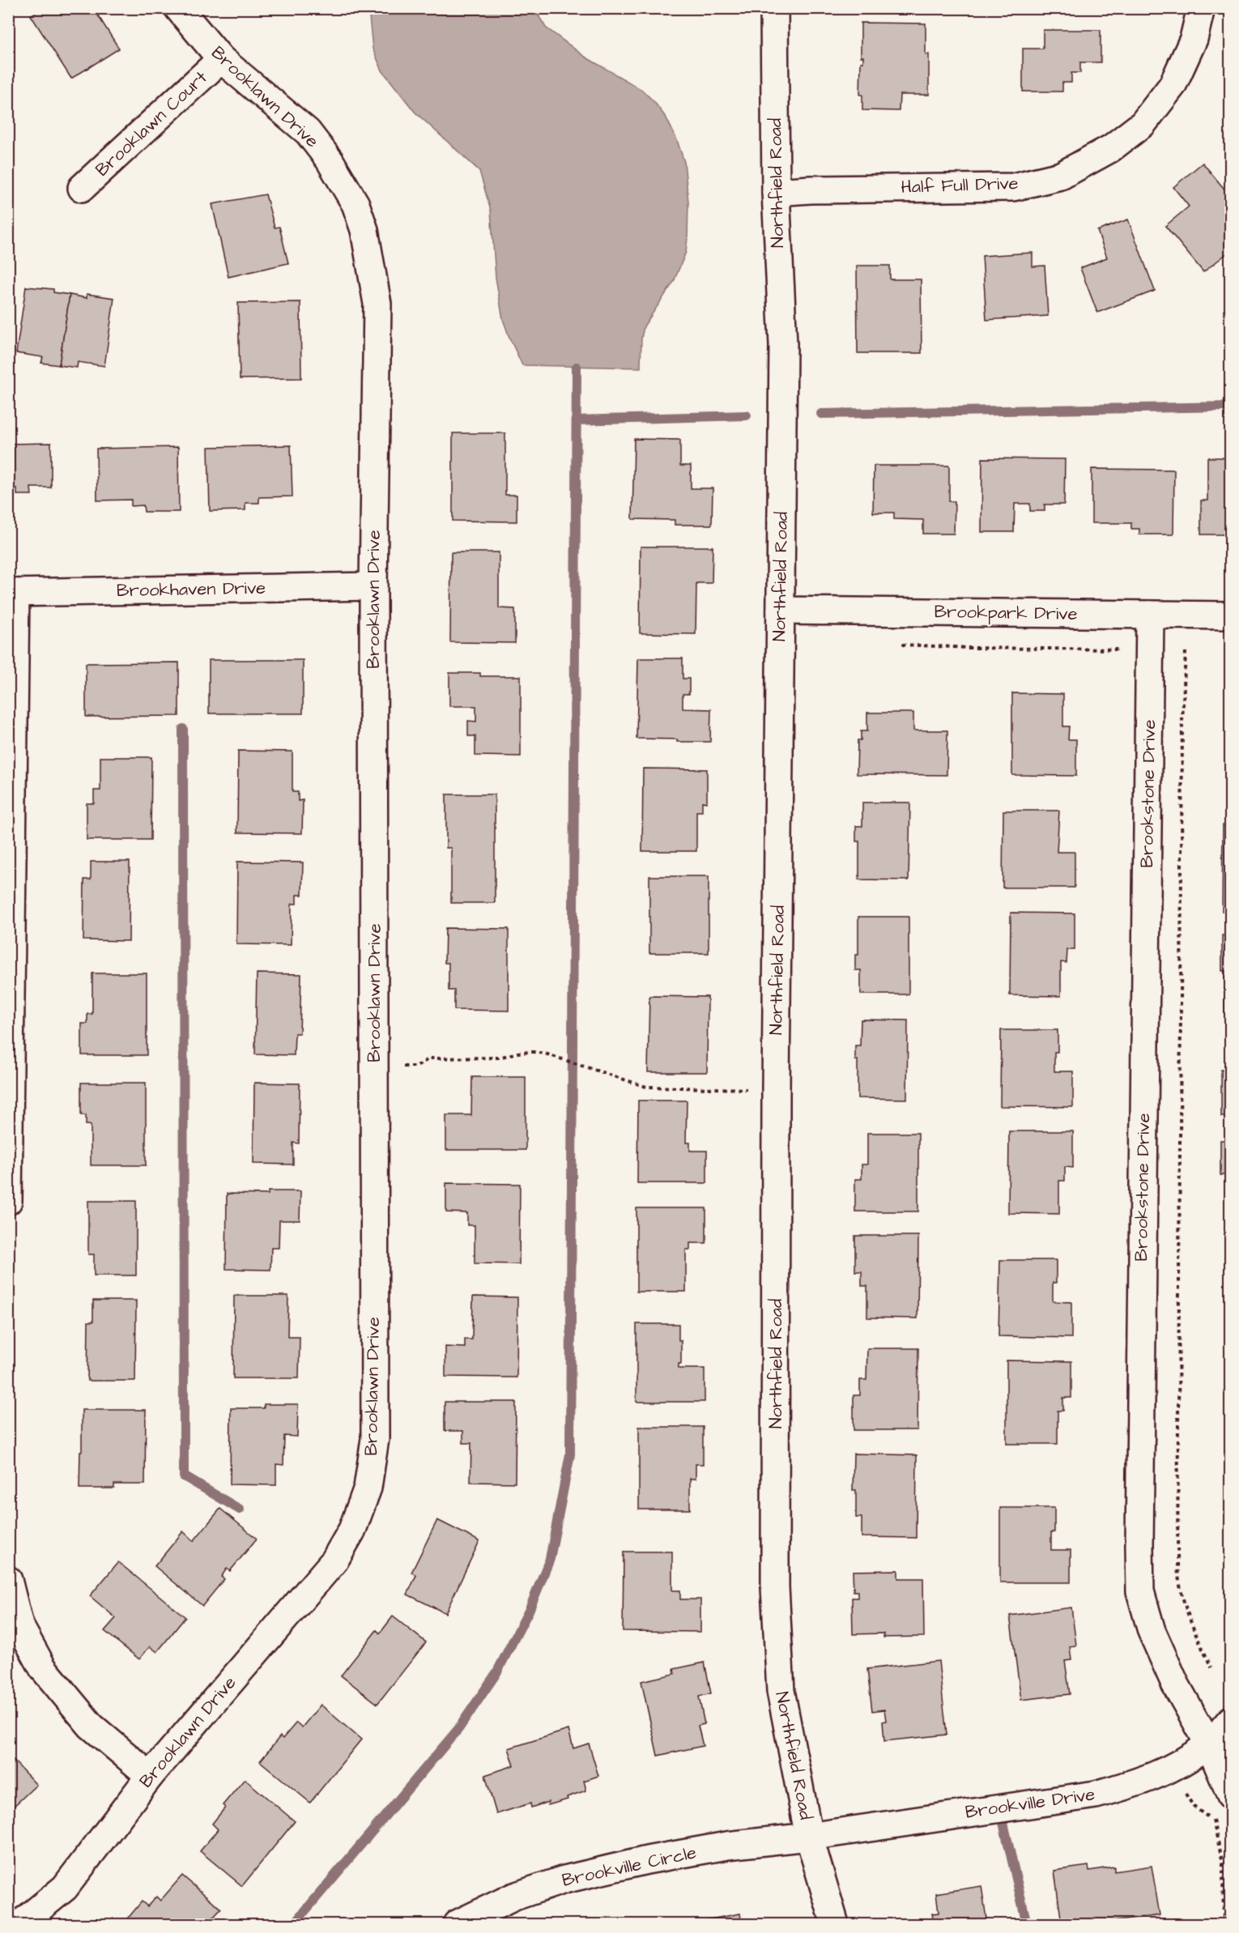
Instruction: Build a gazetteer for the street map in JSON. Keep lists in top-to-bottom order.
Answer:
{
  "streets": {
    "street": [
      "Brooklawn Drive",
      "Brooklawn Court",
      "Northfield Road",
      "Half Full Drive",
      "Brookhaven Drive",
      "Brookpark Drive",
      "Brookstone Drive",
      "Brookville Drive",
      "Brookville Circle"
    ]
  },
  "crossings": [
    ["Brooklawn Drive", "Brooklawn Court"],
    ["Brooklawn Drive", "Brookhaven Drive"],
    ["Northfield Road", "Half Full Drive"],
    ["Northfield Road", "Brookpark Drive"],
    ["Northfield Road", "Brookville Drive"],
    ["Northfield Road", "Brookville Circle"],
    ["Brookpark Drive", "Brookstone Drive"],
    ["Brookstone Drive", "Brookville Drive"],
    ["Brookville Drive", "Brookville Circle"]
  ]
}
